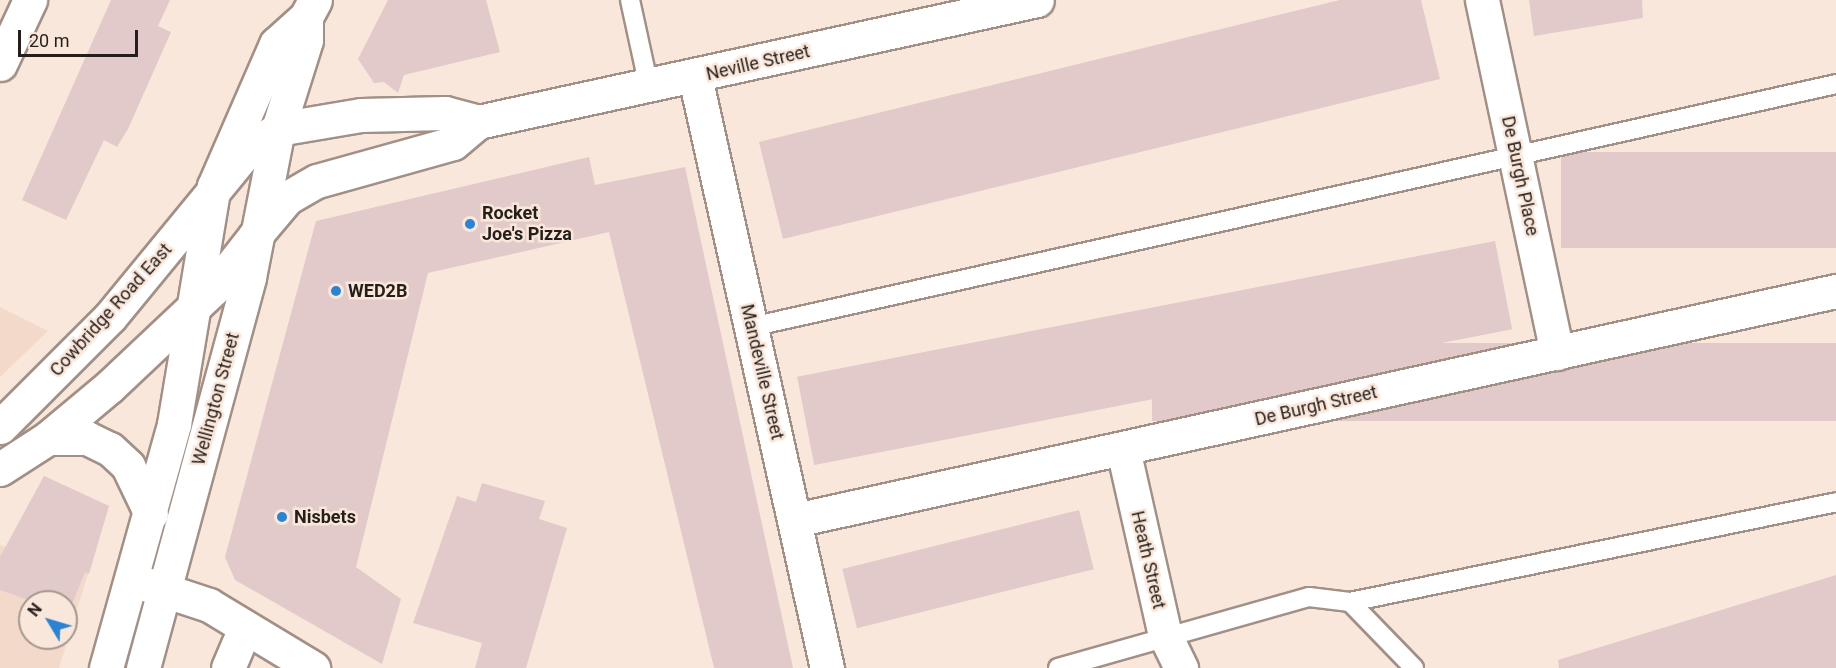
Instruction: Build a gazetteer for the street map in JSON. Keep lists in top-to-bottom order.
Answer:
{
  "streets": {
    "street": [
      "Neville Street",
      "De Burgh Place",
      "Cowbridge Road East",
      "Mandeville Street",
      "Wellington Street",
      "De Burgh Street",
      "Heath Street"
    ]
  },
  "crossings": [
    ["Neville Street", "Cowbridge Road East"],
    ["Neville Street", "Mandeville Street"],
    ["Neville Street", "Wellington Street"],
    ["De Burgh Place", "De Burgh Street"],
    ["Cowbridge Road East", "Wellington Street"],
    ["Mandeville Street", "De Burgh Street"],
    ["De Burgh Street", "Heath Street"]
  ],
  "places": ["Rocket Joe's Pizza", "WED2B", "Nisbets"],
  "scale_bar": "20 m",
  "north": "top left"
}
